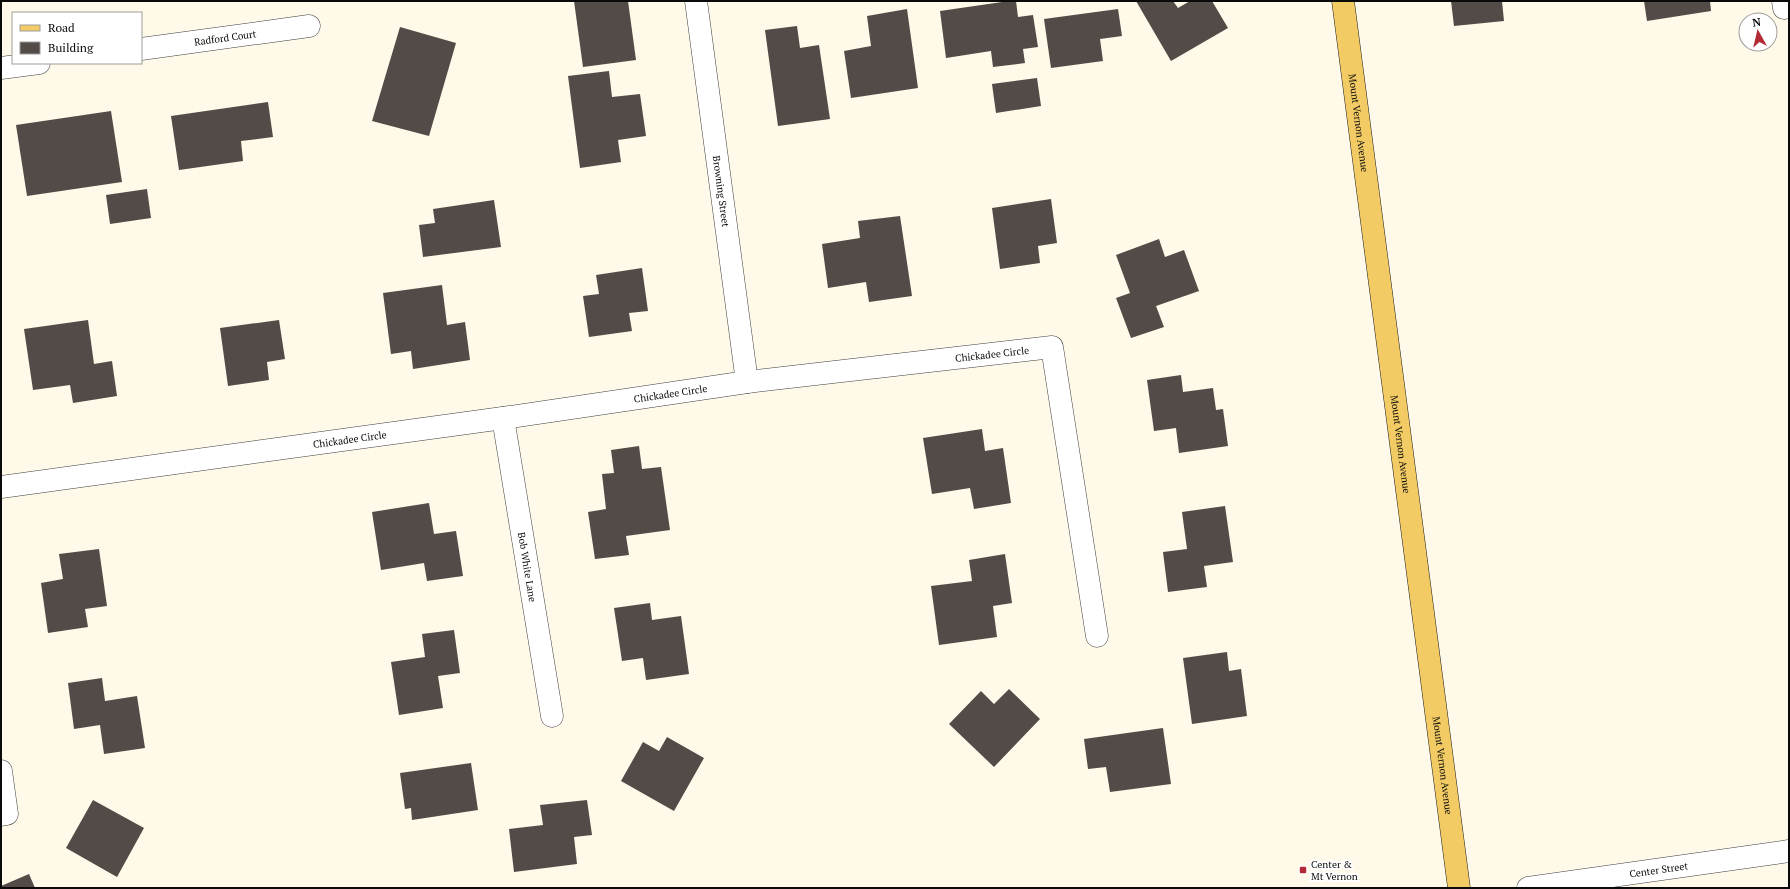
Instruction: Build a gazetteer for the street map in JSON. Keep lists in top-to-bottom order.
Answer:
{
  "streets": {
    "main road": ["Mount Vernon Avenue"],
    "street": [
      "Radford Court",
      "Browning Street",
      "Chickadee Circle",
      "Bob White Lane",
      "Center Street"
    ]
  },
  "crossings": [
    ["Browning Street", "Chickadee Circle"],
    ["Chickadee Circle", "Bob White Lane"]
  ],
  "places": {
    "transit": ["Center & Mt Vernon"]
  },
  "legend": ["Road", "Building"],
  "north": "top"
}
